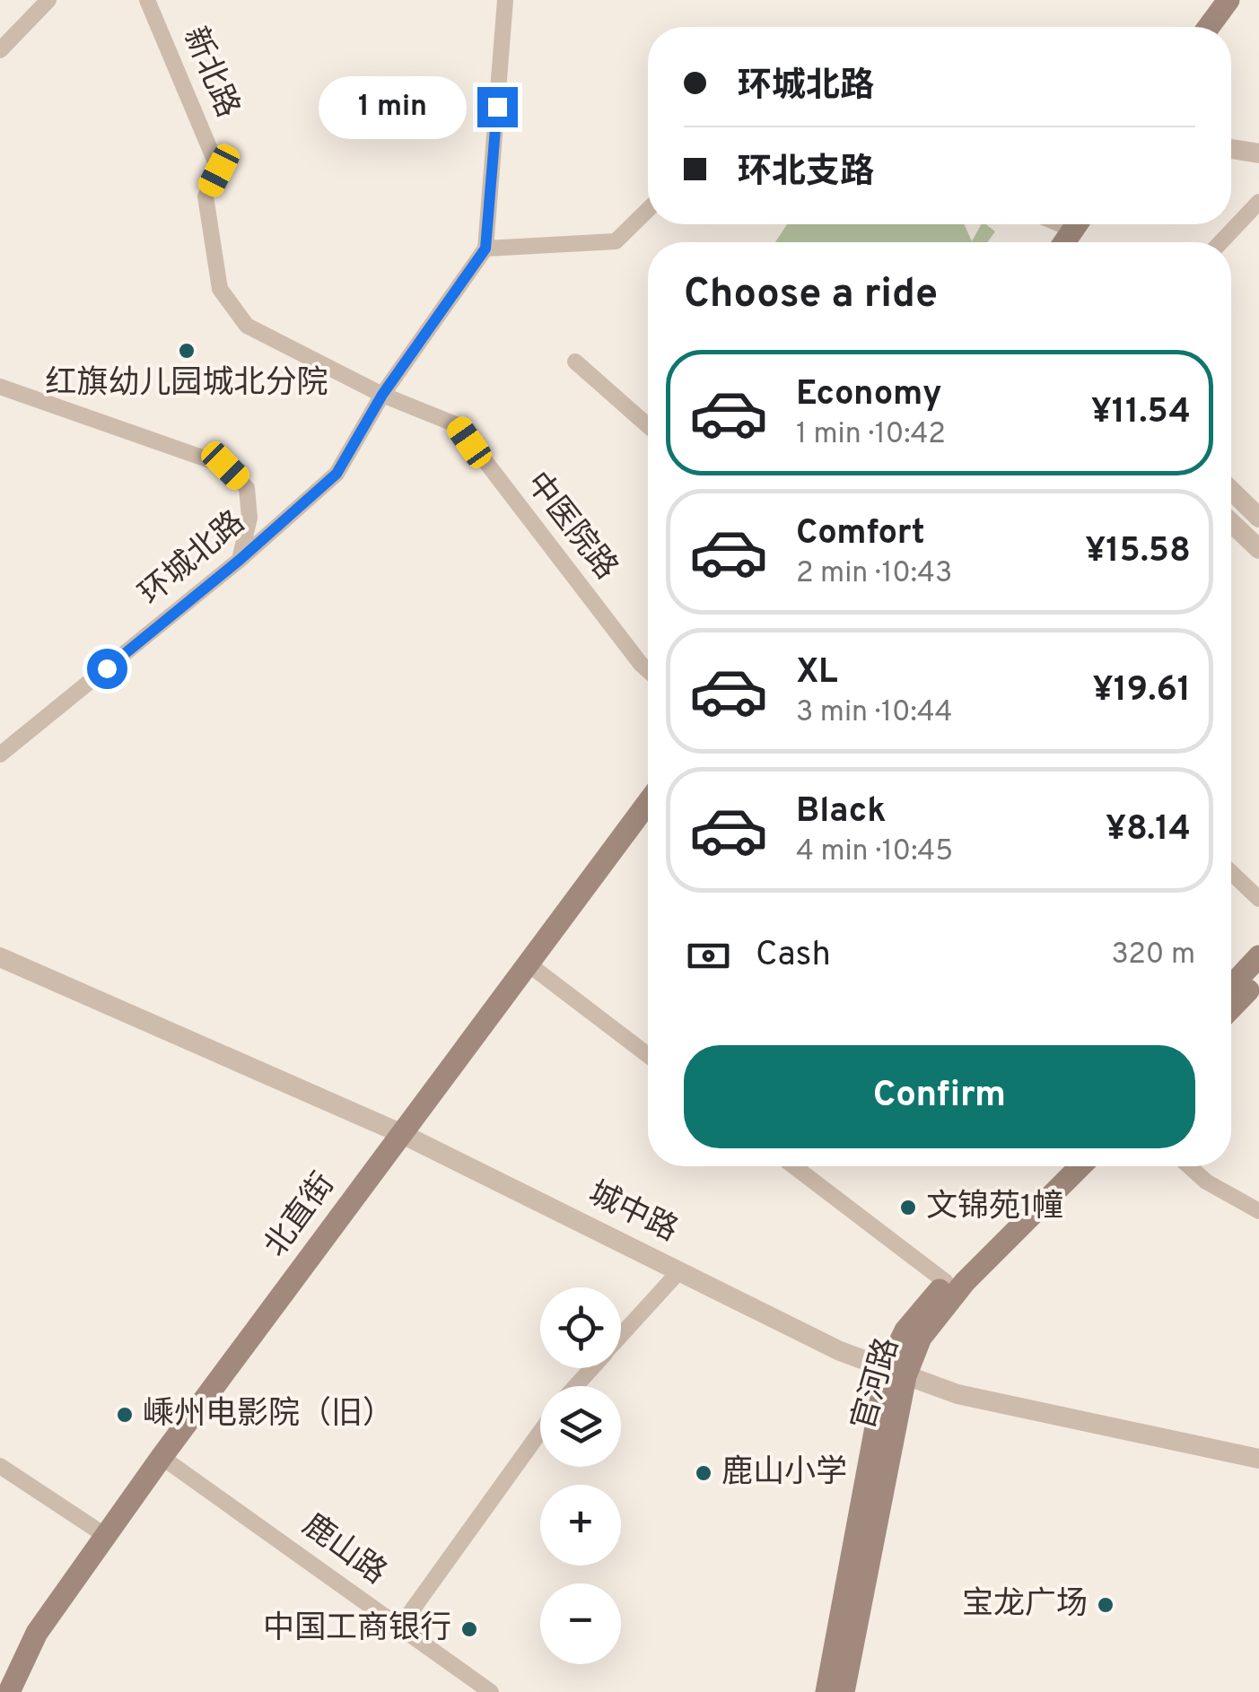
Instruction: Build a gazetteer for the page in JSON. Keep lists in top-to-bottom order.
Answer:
{
  "streets": {
    "main road": ["北直街", "官河路"],
    "street": [
      "新北路",
      "中医院路",
      "环城北路",
      "城中路",
      "鹿山路"
    ]
  },
  "crossings": [
    ["新北路", "中医院路"],
    ["新北路", "环城北路"],
    ["中医院路", "环城北路"],
    ["城中路", "北直街"],
    ["城中路", "官河路"],
    ["北直街", "鹿山路"]
  ],
  "places": [
    "红旗幼儿园城北分院",
    "文锦苑1幢",
    "嵊州电影院（旧）",
    "鹿山小学",
    "宝龙广场",
    "中国工商银行"
  ],
  "page": {
    "banner": ["环城北路", "环北支路"],
    "bubble": "1 min",
    "heading": "Choose a ride",
    "list": [
      {
        "name": "Economy",
        "note": "1 min · 10:42",
        "value": "¥11.54"
      },
      {
        "name": "Comfort",
        "note": "2 min · 10:43",
        "value": "¥15.58"
      },
      {
        "name": "XL",
        "note": "3 min · 10:44",
        "value": "¥19.61"
      },
      {
        "name": "Black",
        "note": "4 min · 10:45",
        "value": "¥8.14"
      }
    ],
    "pay": ["Cash", "320 m"],
    "buttons": "Confirm",
    "map_buttons": ["+", "−"]
  }
}
